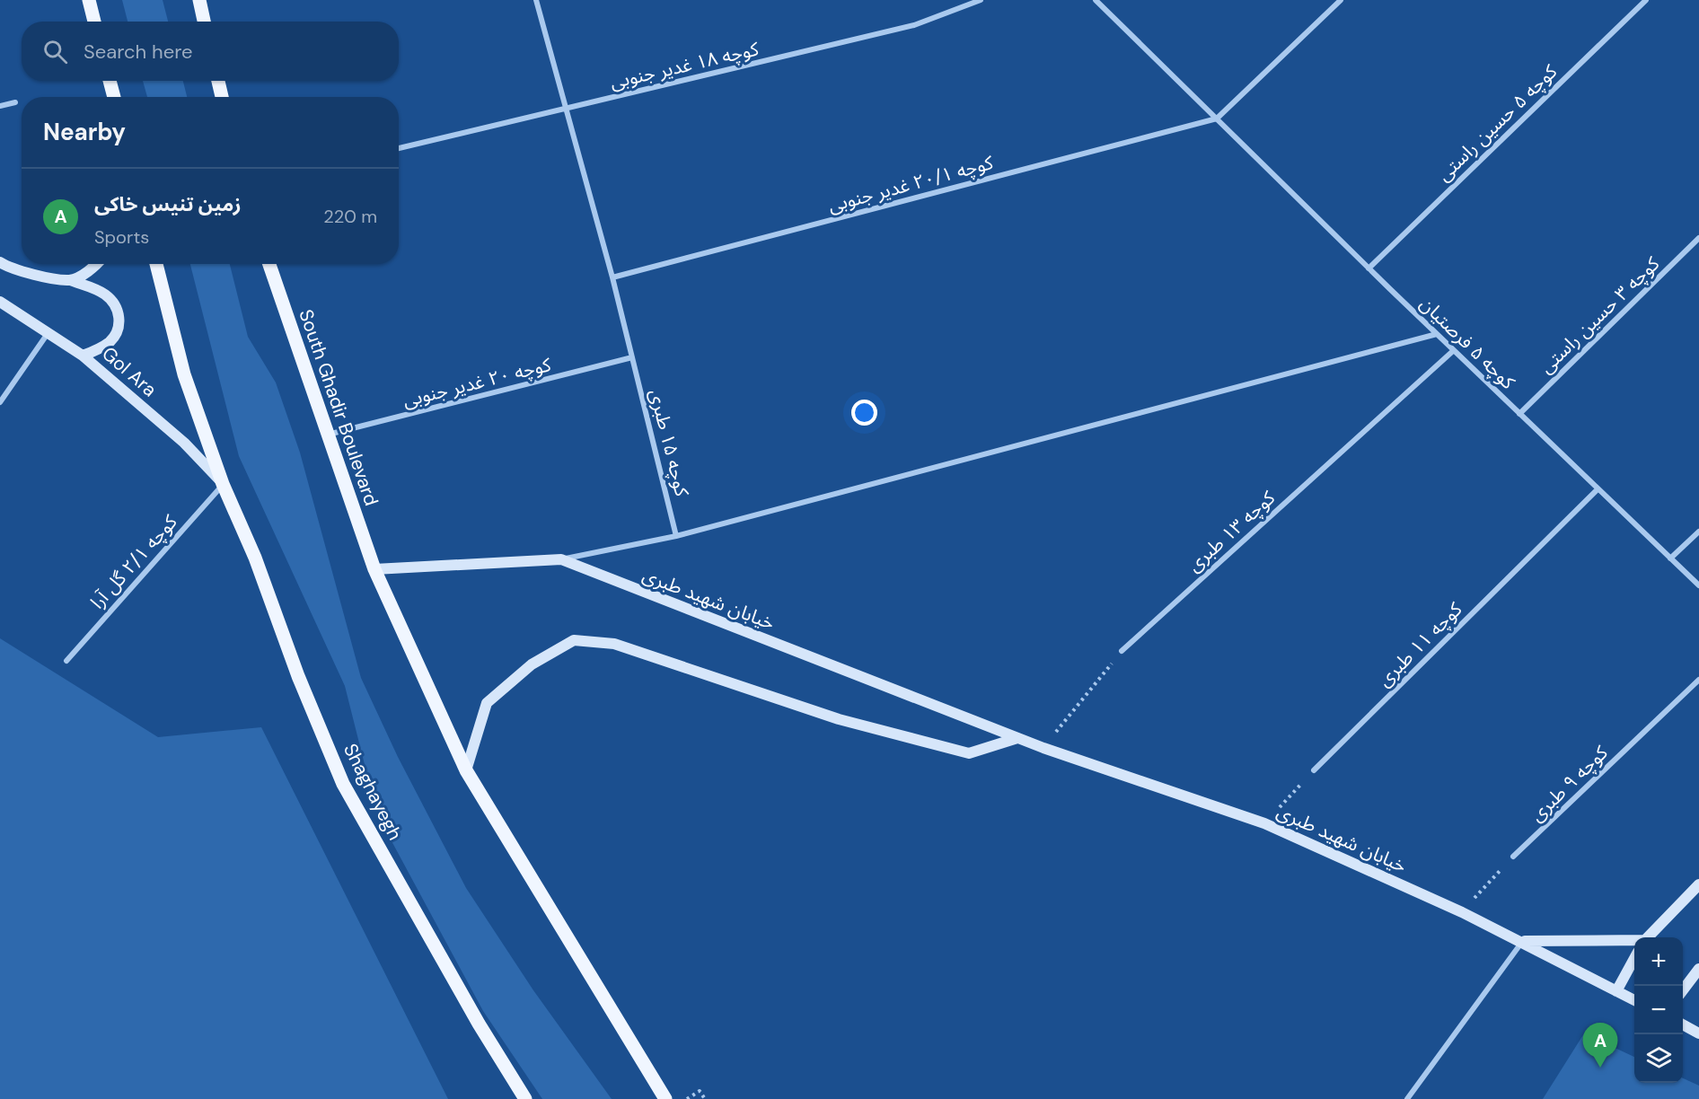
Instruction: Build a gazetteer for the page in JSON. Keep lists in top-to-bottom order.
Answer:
{
  "streets": {
    "main road": ["South Ghadir Boulevard", "Shaghayegh"],
    "street": [
      "کوچه ۱۸ غدیر جنوبی",
      "کوچه ۵ حسین راستی",
      "کوچه ۲۰/۱ غدیر جنوبی",
      "کوچه ۳ حسین راستی",
      "کوچه ۵ فرصتیان",
      "Gol Ara",
      "کوچه ۲۰ غدیر جنوبی",
      "کوچه ۱۵ طبری",
      "کوچه ۱۳ طبری",
      "کوچه ۲/۱ گل آرا",
      "خیابان شهید طبری",
      "کوچه ۱۱ طبری",
      "کوچه ۹ طبری"
    ]
  },
  "crossings": [
    ["کوچه ۱۸ غدیر جنوبی", "کوچه ۱۵ طبری"],
    ["کوچه ۵ حسین راستی", "کوچه ۵ فرصتیان"],
    ["کوچه ۲۰/۱ غدیر جنوبی", "کوچه ۵ فرصتیان"],
    ["کوچه ۲۰/۱ غدیر جنوبی", "کوچه ۱۵ طبری"],
    ["کوچه ۳ حسین راستی", "کوچه ۵ فرصتیان"],
    ["کوچه ۵ فرصتیان", "کوچه ۱۳ طبری"],
    ["کوچه ۵ فرصتیان", "کوچه ۱۱ طبری"],
    ["Gol Ara", "کوچه ۲/۱ گل آرا"],
    ["Gol Ara", "Shaghayegh"],
    ["کوچه ۲۰ غدیر جنوبی", "South Ghadir Boulevard"],
    ["کوچه ۲۰ غدیر جنوبی", "کوچه ۱۵ طبری"],
    ["South Ghadir Boulevard", "خیابان شهید طبری"],
    ["کوچه ۲/۱ گل آرا", "Shaghayegh"]
  ],
  "page": {
    "search": "Search here",
    "heading": "Nearby",
    "list": [
      {
        "mark": "A",
        "name": "زمین تنیس خاکی",
        "note": "Sports",
        "value": "220 m"
      }
    ],
    "map_buttons": ["+", "−"],
    "pins": "A"
  }
}
